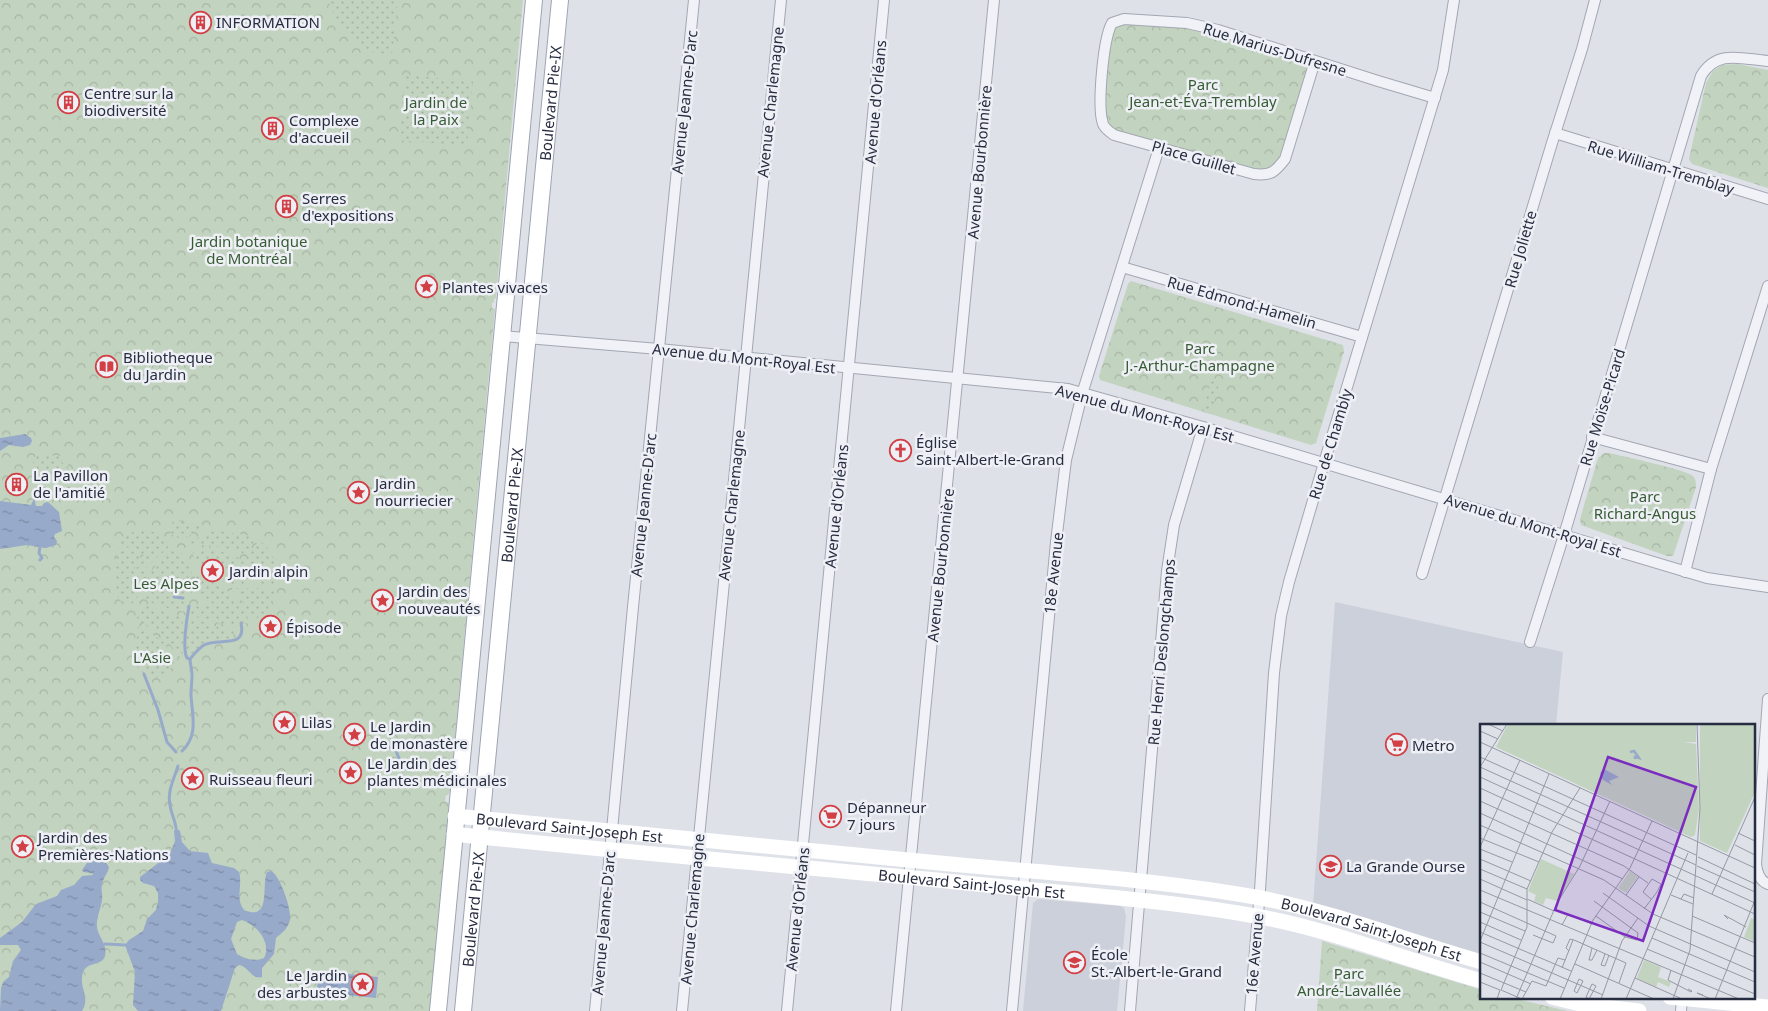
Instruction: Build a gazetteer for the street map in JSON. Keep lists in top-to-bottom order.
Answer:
{
  "streets": {
    "main road": ["Boulevard Pie-IX", "Boulevard Saint-Joseph Est"],
    "street": [
      "Rue Marius-Dufresne",
      "Avenue Jeanne-D'arc",
      "Avenue Charlemagne",
      "Avenue d'Orléans",
      "Place Guillet",
      "Avenue Bourbonnière",
      "Rue William-Tremblay",
      "Rue Joliette",
      "Rue Edmond-Hamelin",
      "Avenue du Mont-Royal Est",
      "Rue Moïse-Picard",
      "Rue de Chambly",
      "18e Avenue",
      "Rue Henri Deslongchamps",
      "16e Avenue"
    ]
  },
  "crossings": [
    ["Rue Marius-Dufresne", "Place Guillet"],
    ["Rue Marius-Dufresne", "Rue de Chambly"],
    ["Boulevard Pie-IX", "Avenue du Mont-Royal Est"],
    ["Boulevard Pie-IX", "Boulevard Saint-Joseph Est"],
    ["Avenue Jeanne-D'arc", "Avenue du Mont-Royal Est"],
    ["Avenue Jeanne-D'arc", "Boulevard Saint-Joseph Est"],
    ["Avenue Charlemagne", "Avenue du Mont-Royal Est"],
    ["Avenue Charlemagne", "Boulevard Saint-Joseph Est"],
    ["Avenue d'Orléans", "Avenue du Mont-Royal Est"],
    ["Avenue d'Orléans", "Boulevard Saint-Joseph Est"],
    ["Place Guillet", "18e Avenue"],
    ["Avenue Bourbonnière", "Avenue du Mont-Royal Est"],
    ["Avenue Bourbonnière", "Boulevard Saint-Joseph Est"],
    ["Rue William-Tremblay", "Rue Joliette"],
    ["Rue William-Tremblay", "Rue Moïse-Picard"],
    ["Rue Joliette", "Avenue du Mont-Royal Est"],
    ["Rue Edmond-Hamelin", "Rue de Chambly"],
    ["Rue Edmond-Hamelin", "18e Avenue"],
    ["Avenue du Mont-Royal Est", "Rue Moïse-Picard"],
    ["Avenue du Mont-Royal Est", "Rue de Chambly"],
    ["Avenue du Mont-Royal Est", "18e Avenue"],
    ["Avenue du Mont-Royal Est", "Rue Henri Deslongchamps"],
    ["Rue de Chambly", "Boulevard Saint-Joseph Est"],
    ["Rue de Chambly", "16e Avenue"],
    ["18e Avenue", "Boulevard Saint-Joseph Est"],
    ["Rue Henri Deslongchamps", "Boulevard Saint-Joseph Est"],
    ["Boulevard Saint-Joseph Est", "16e Avenue"]
  ],
  "parks": [
    "Parc Jean-et-Éva-Tremblay",
    "Jardin de la Paix",
    "Jardin botanique de Montréal",
    "Parc J.-Arthur-Champagne",
    "Parc Richard-Angus",
    "Les Alpes",
    "L'Asie",
    "Parc André-Lavallée"
  ],
  "places": {
    "building": [
      "INFORMATION",
      "Centre sur la biodiversité",
      "Complexe d'accueil",
      "Serres d'expositions",
      "La Pavillon de l'amitié"
    ],
    "place": [
      "Plantes vivaces",
      "Jardin nourriecier",
      "Jardin alpin",
      "Jardin des nouveautés",
      "Épisode",
      "Lilas",
      "Le Jardin de monastère",
      "Le Jardin des plantes médicinales",
      "Ruisseau fleuri",
      "Jardin des Premières-Nations",
      "Le Jardin des arbustes"
    ],
    "library": ["Bibliotheque du Jardin"],
    "church": ["Église Saint-Albert-le-Grand"],
    "supermarket": ["Metro", "Dépanneur 7 jours"],
    "school or university": ["La Grande Ourse", "École St.-Albert-le-Grand"]
  }
}
